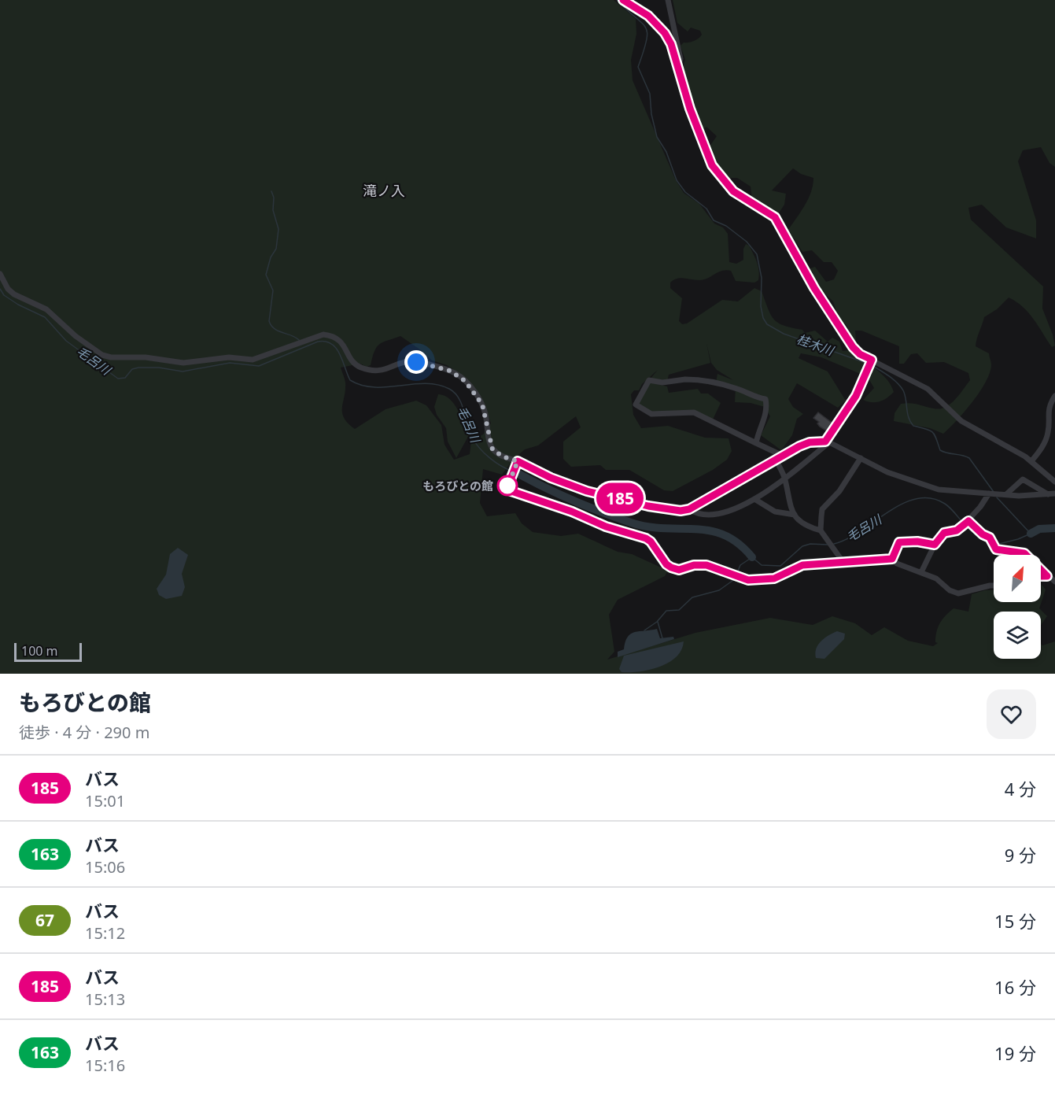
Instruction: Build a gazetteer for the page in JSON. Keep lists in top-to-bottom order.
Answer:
{
  "districts": ["滝ノ入"],
  "water": ["桂木川", "毛呂川"],
  "places": ["もろびとの館"],
  "lines": ["bus line 185"],
  "scale_bar": "100 m",
  "north": "top right",
  "page": {
    "on_map": "185",
    "scale": "100 m",
    "heading": ["もろびとの館", "徒歩 · 4 分 · 290 m"],
    "list": [
      {
        "mark": "185",
        "name": "バス",
        "note": "15:01",
        "value": "4 分"
      },
      {
        "mark": "163",
        "name": "バス",
        "note": "15:06",
        "value": "9 分"
      },
      {
        "mark": "67",
        "name": "バス",
        "note": "15:12",
        "value": "15 分"
      },
      {
        "mark": "185",
        "name": "バス",
        "note": "15:13",
        "value": "16 分"
      },
      {
        "mark": "163",
        "name": "バス",
        "note": "15:16",
        "value": "19 分"
      }
    ]
  }
}
